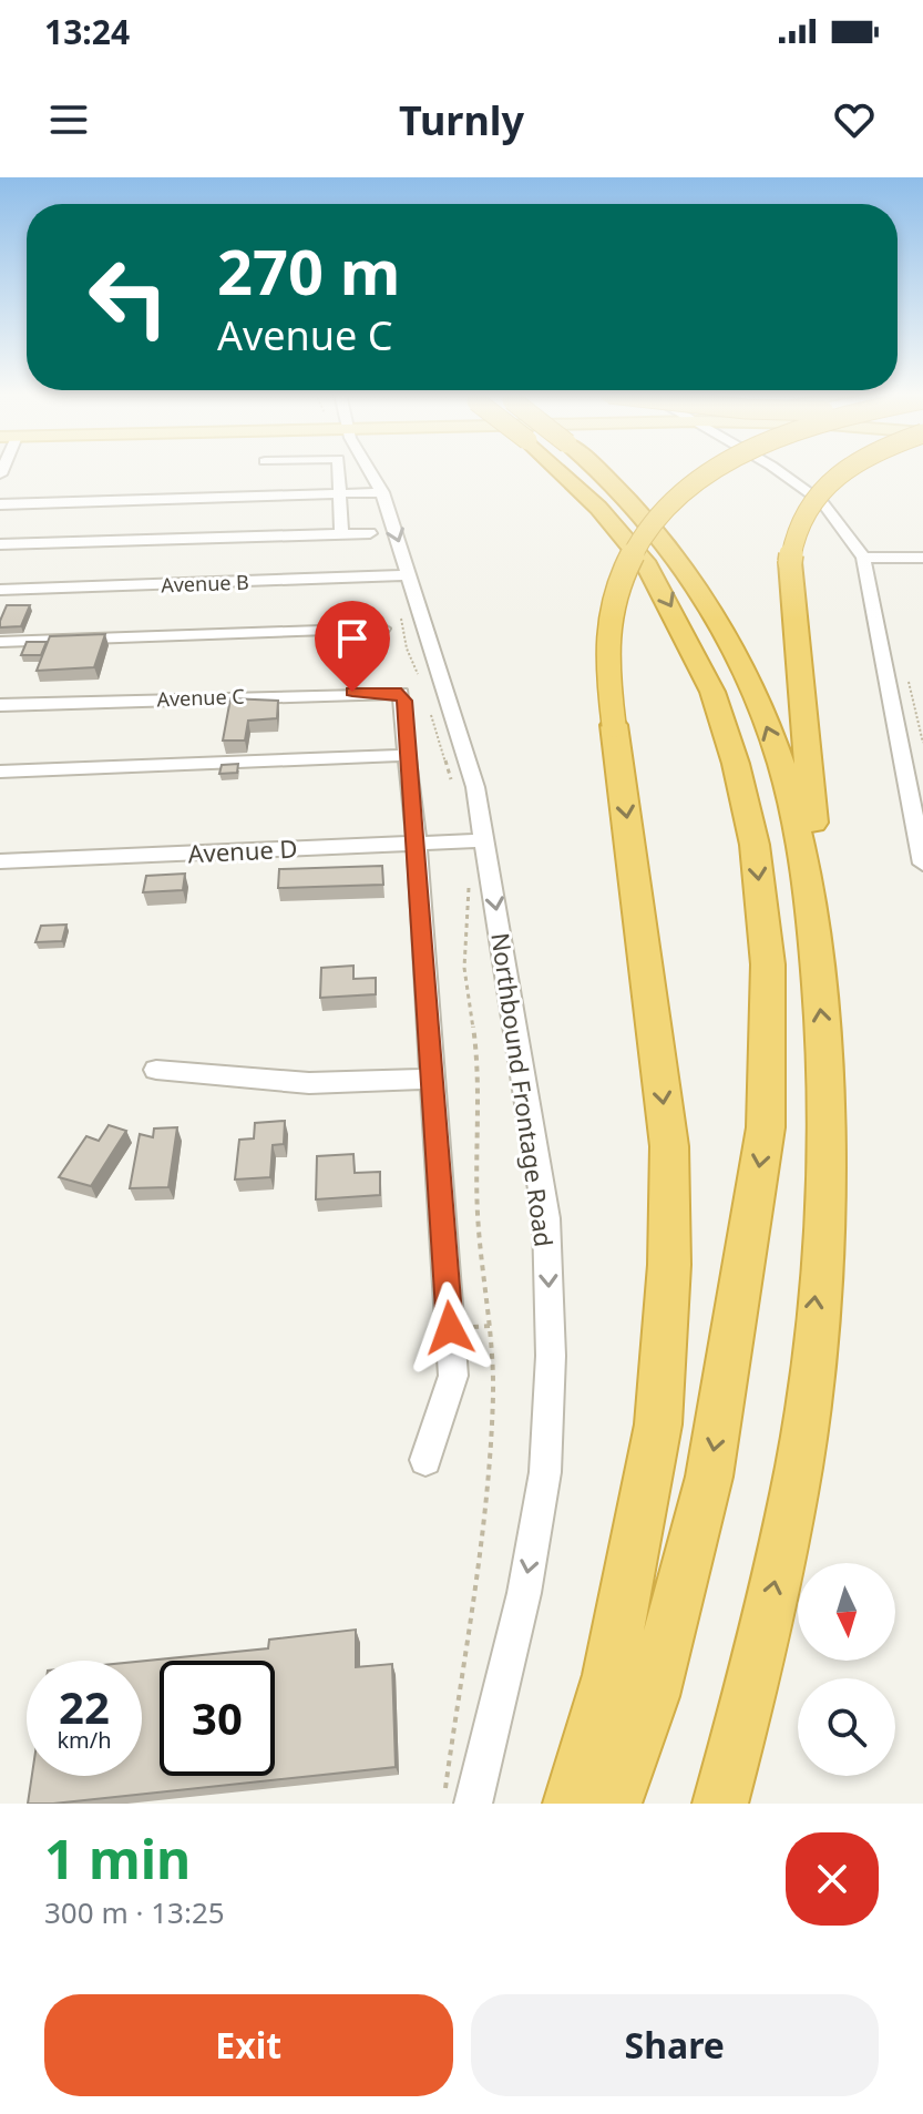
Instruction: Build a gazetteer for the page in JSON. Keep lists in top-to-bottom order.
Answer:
{
  "streets": {
    "street": [
      "Avenue B",
      "Avenue C",
      "Avenue D",
      "Northbound Frontage Road"
    ]
  },
  "crossings": [
    ["Avenue B", "Northbound Frontage Road"],
    ["Avenue D", "Northbound Frontage Road"]
  ],
  "north": "bottom",
  "page": {
    "status": "13:24",
    "header": "Turnly",
    "turn": ["270 m", "Avenue C"],
    "speed": "22 km/h",
    "limit": "30",
    "heading": ["1 min", "300 m · 13:25"],
    "buttons": ["Exit", "Share"]
  }
}
